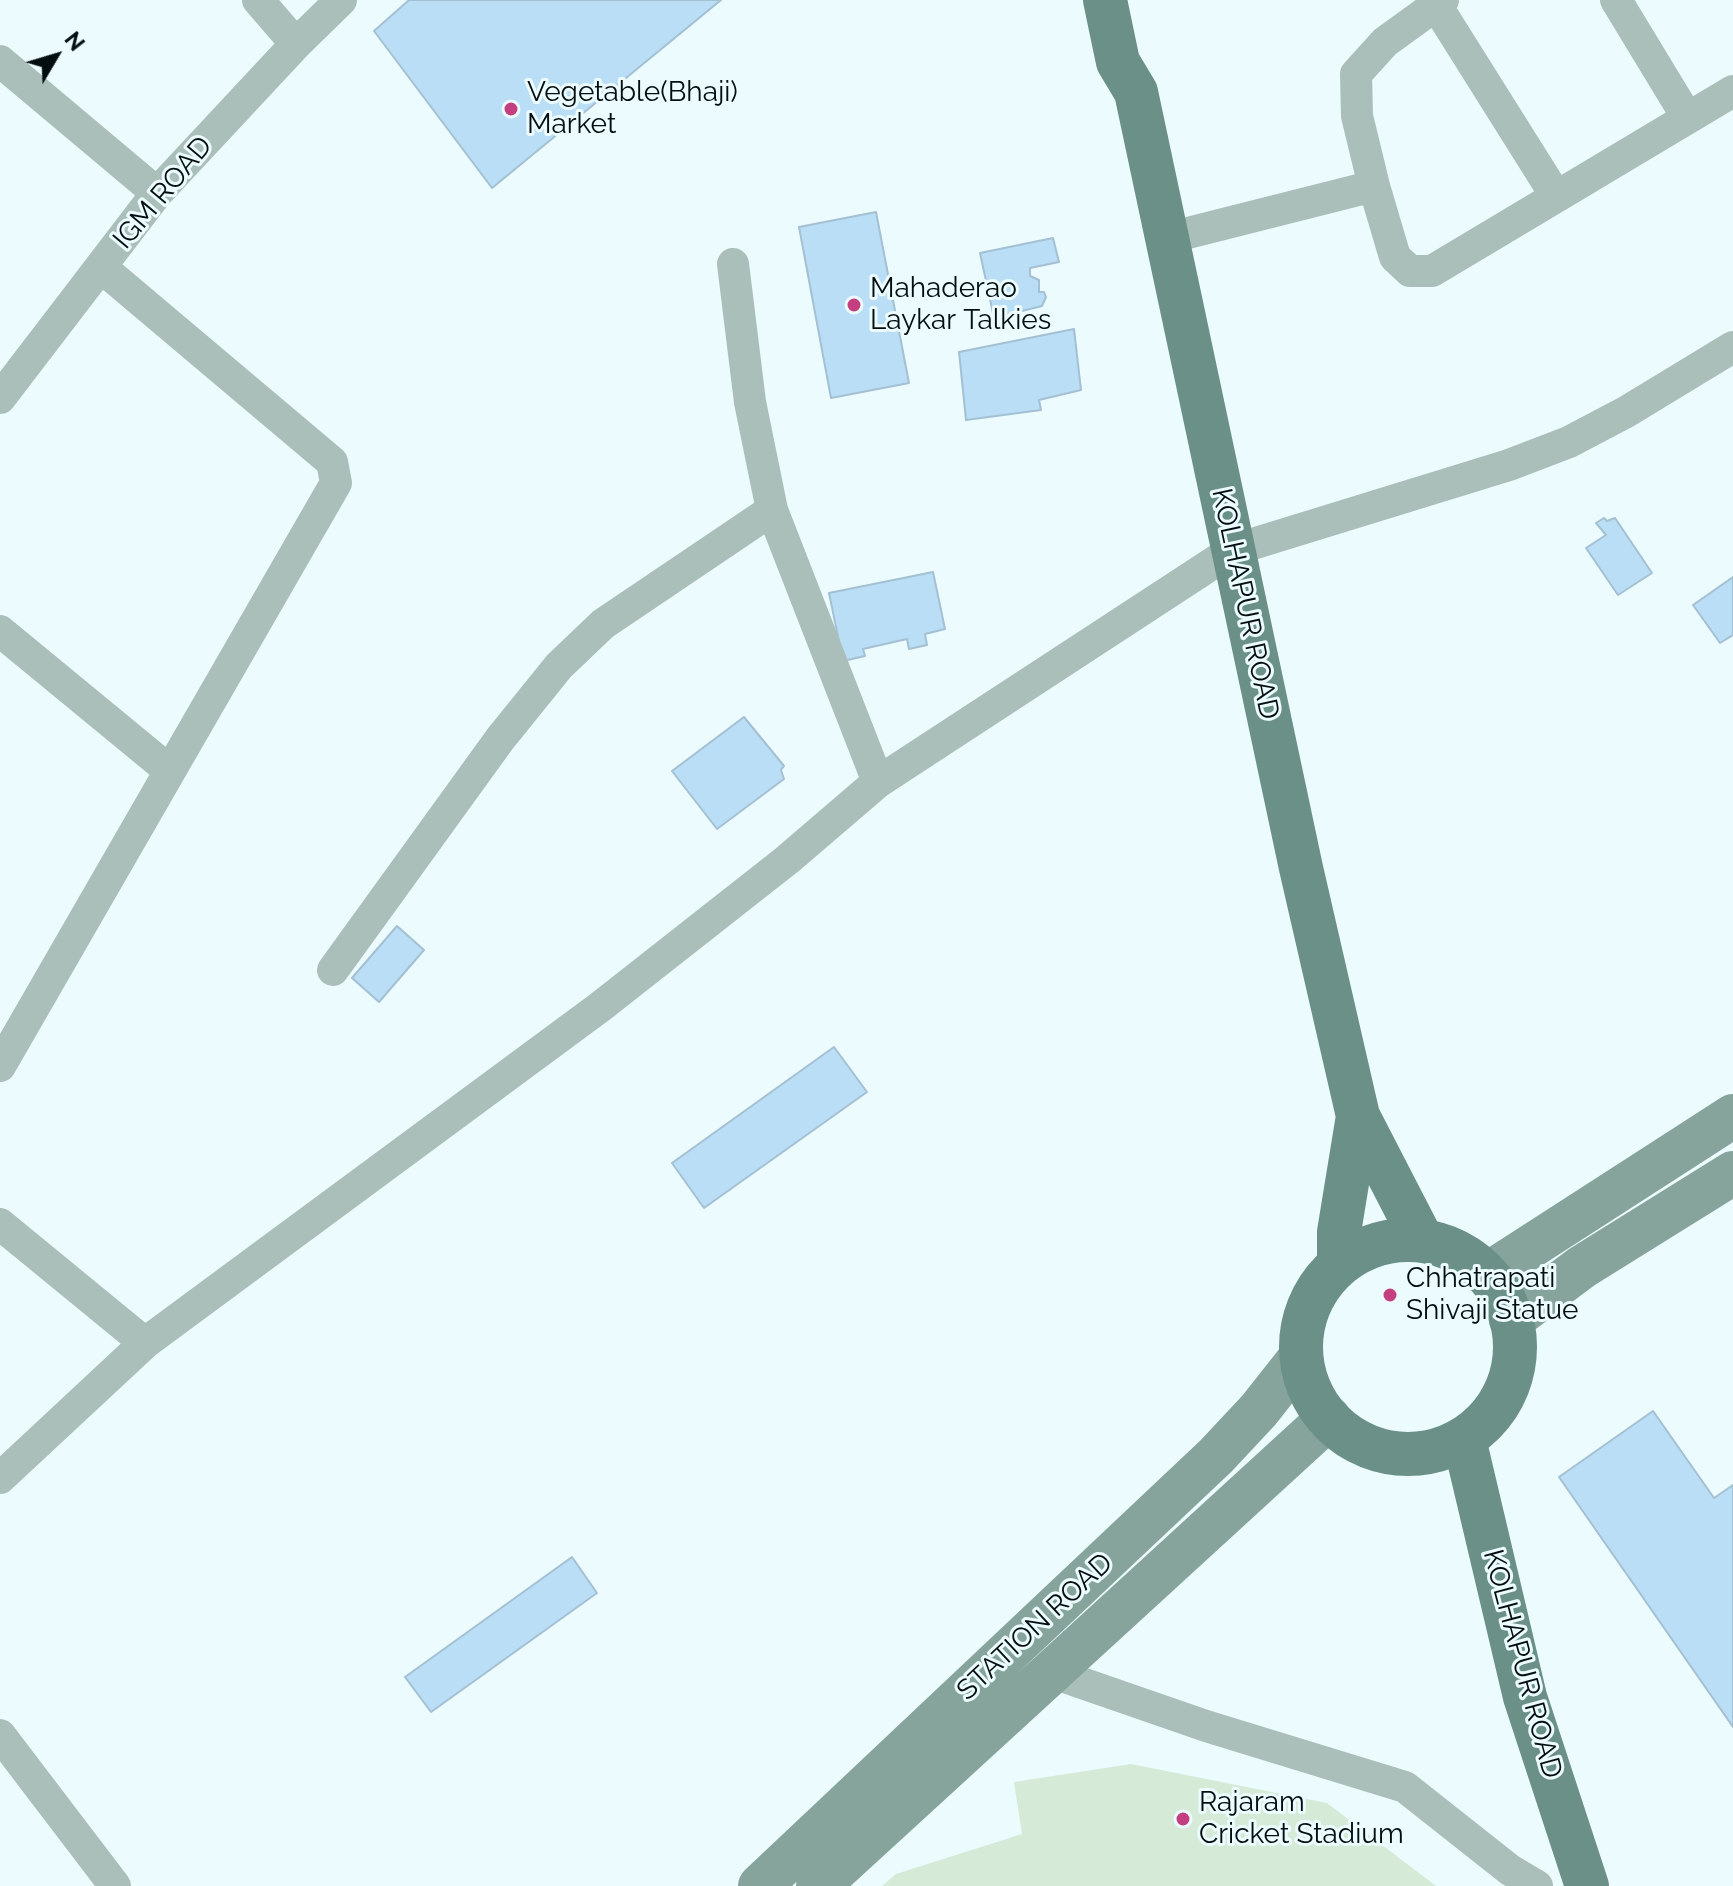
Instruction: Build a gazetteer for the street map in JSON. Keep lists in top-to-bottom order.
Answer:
{
  "streets": {
    "main road": ["KOLHAPUR ROAD", "STATION ROAD"],
    "street": ["IGM ROAD"]
  },
  "crossings": [
    ["KOLHAPUR ROAD", "STATION ROAD"]
  ],
  "places": [
    "Vegetable(Bhaji) Market",
    "Mahaderao Laykar Talkies",
    "Chhatrapati Shivaji Statue",
    "Rajaram Cricket Stadium"
  ],
  "north": "top right"
}
